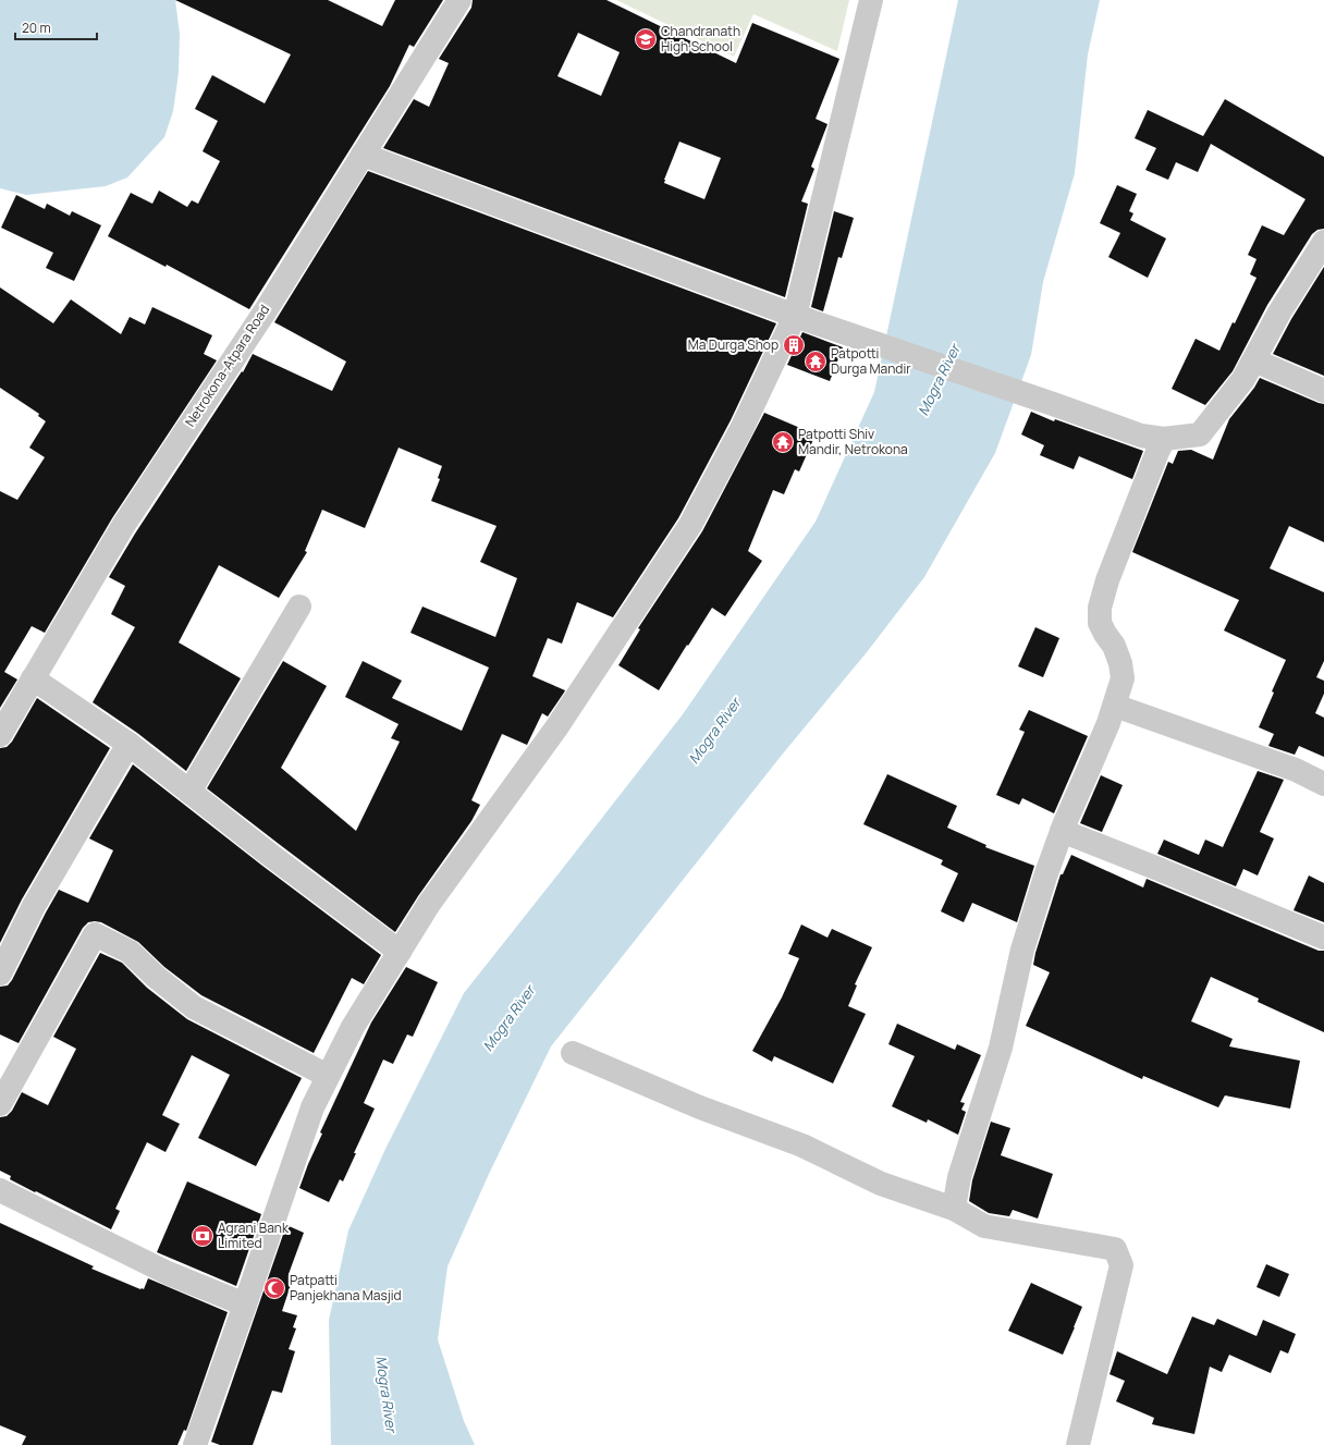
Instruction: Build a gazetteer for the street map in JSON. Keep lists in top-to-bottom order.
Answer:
{
  "streets": {
    "street": ["Netrokona-Atpara Road"]
  },
  "water": ["Mogra River"],
  "places": {
    "school or university": ["Chandranath High School"],
    "building": ["Ma Durga Shop"],
    "temple": ["Patpotti Durga Mandir", "Patpotti Shiv Mandir, Netrokona"],
    "bank": ["Agrani Bank Limited"],
    "mosque": ["Patpatti Panjekhana Masjid"]
  },
  "scale_bar": "20 m"
}
